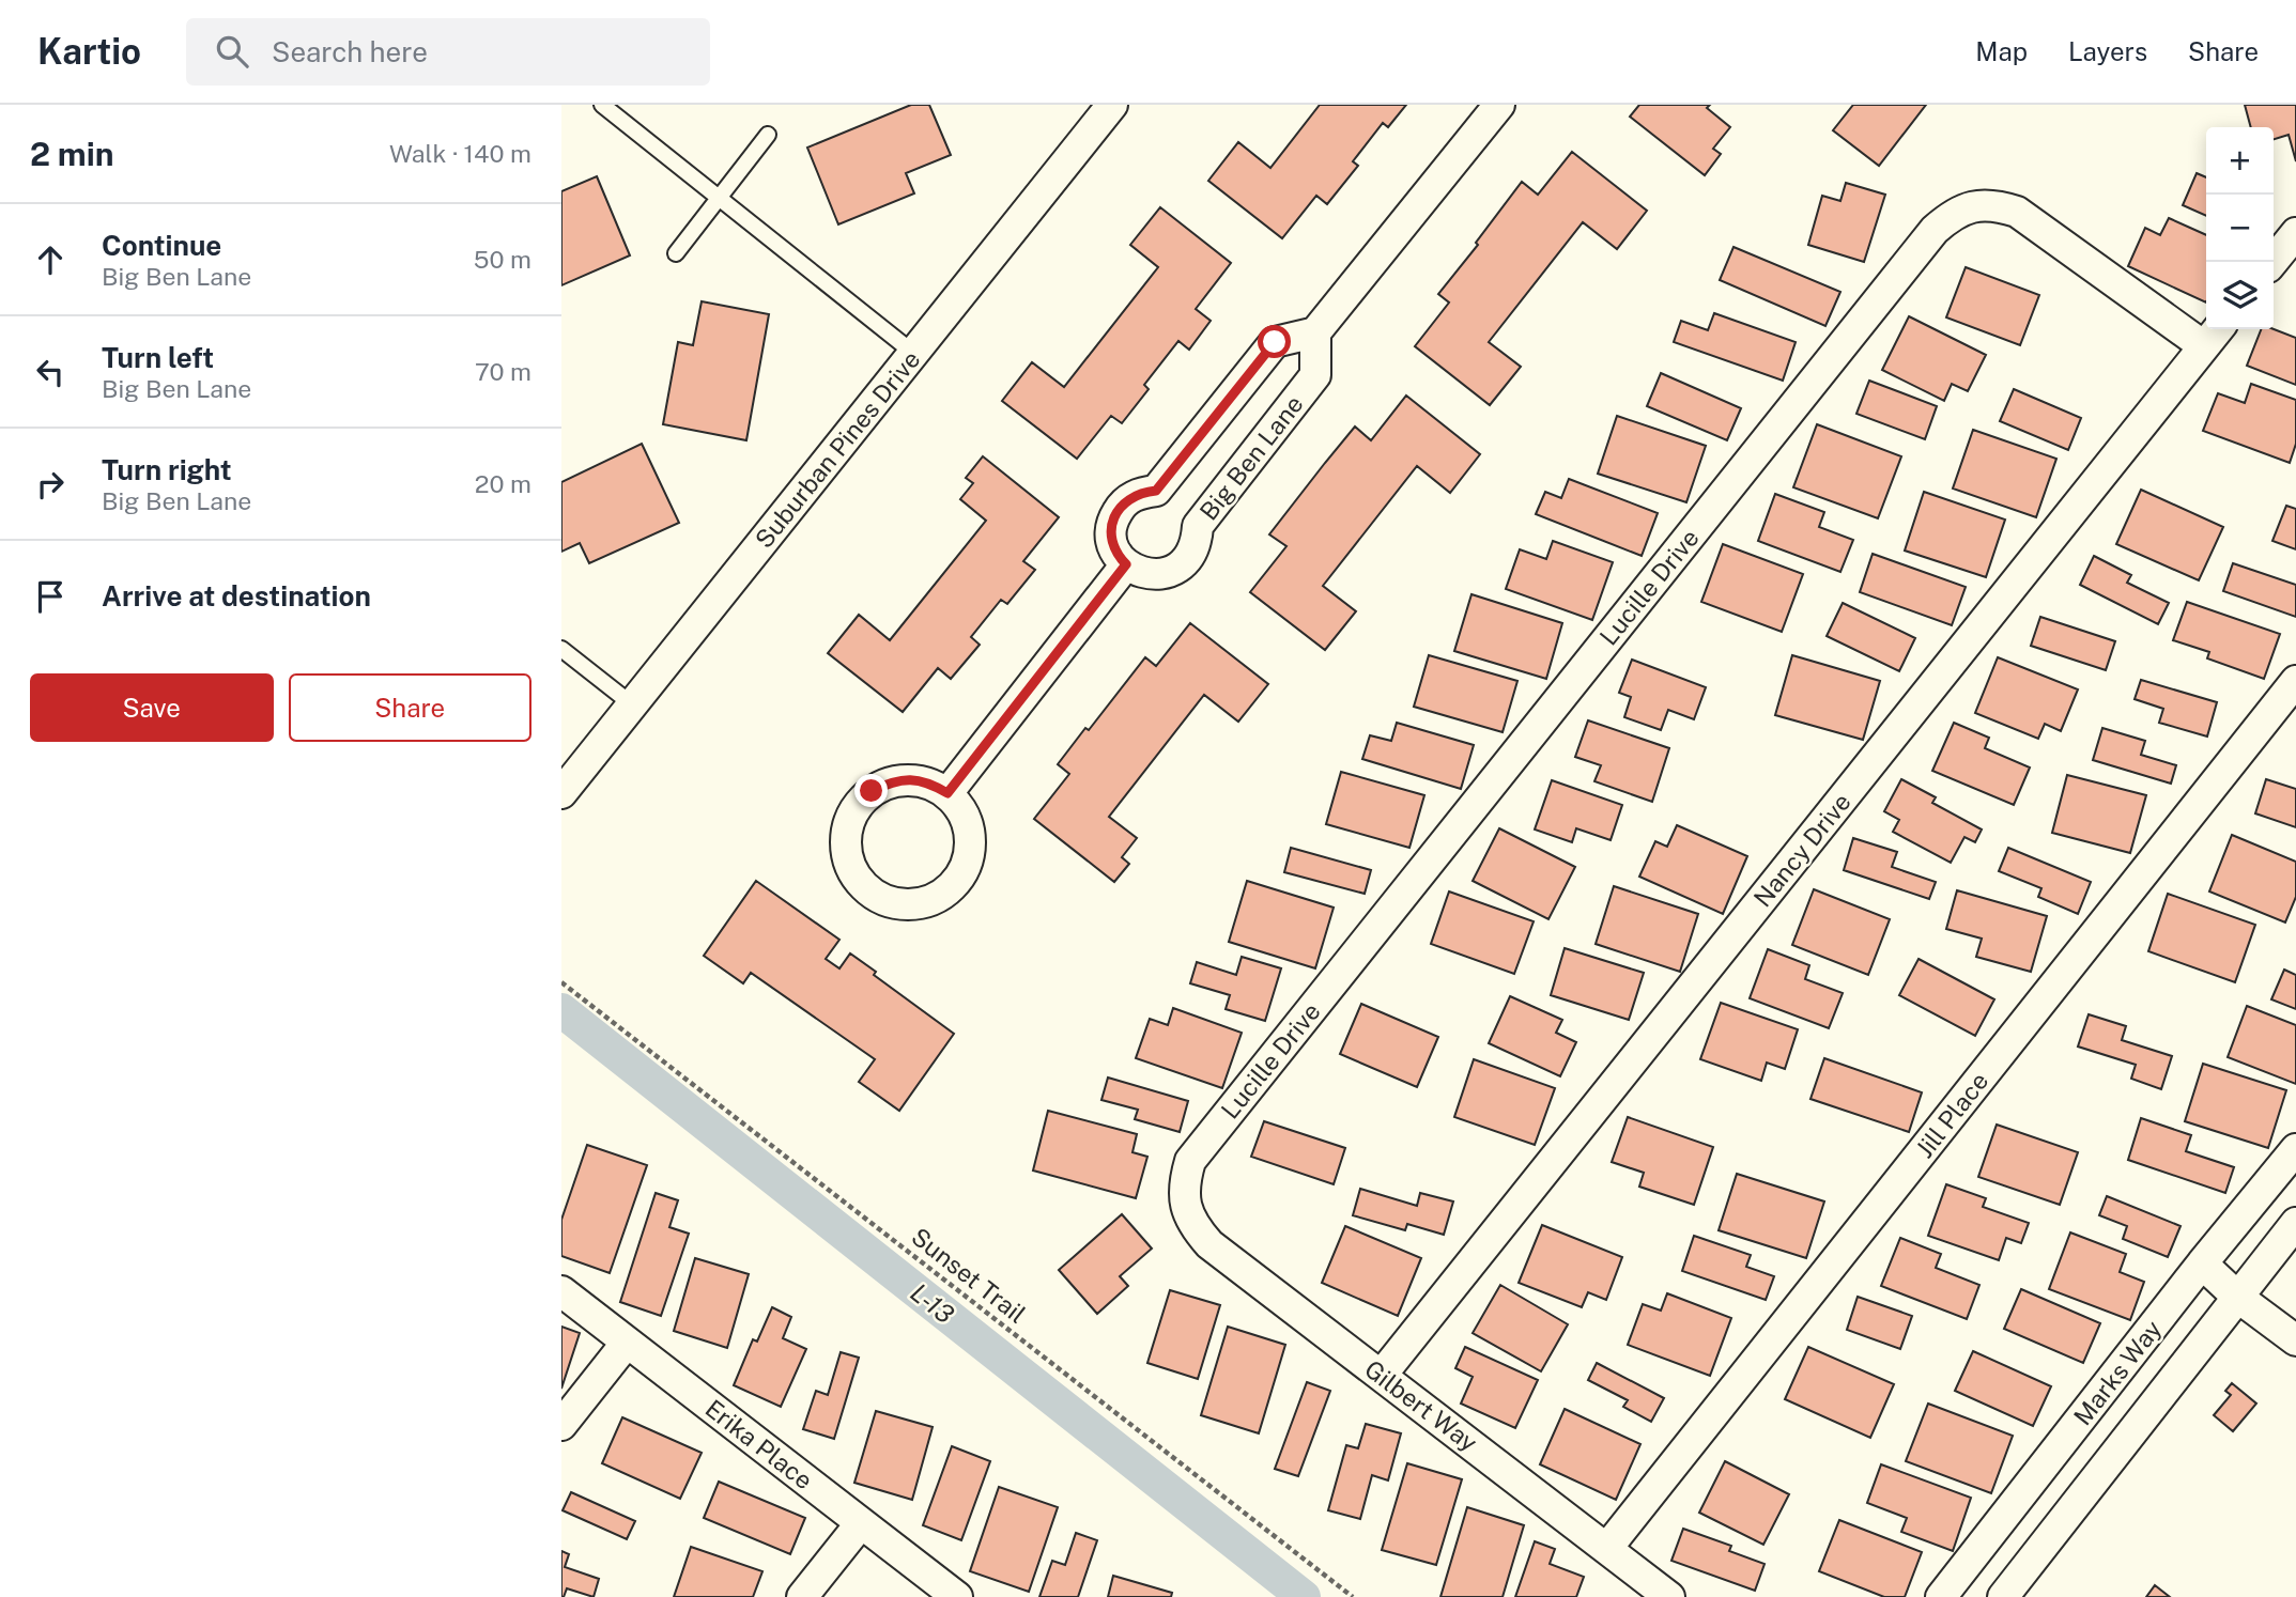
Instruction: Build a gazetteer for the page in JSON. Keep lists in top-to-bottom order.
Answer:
{
  "streets": {
    "street": [
      "Suburban Pines Drive",
      "Big Ben Lane",
      "Lucille Drive",
      "Nancy Drive",
      "Jill Place",
      "Marks Way",
      "Gilbert Way",
      "Erika Place"
    ],
    "path": ["Sunset Trail"]
  },
  "crossings": [
    ["Lucille Drive", "Nancy Drive"],
    ["Lucille Drive", "Gilbert Way"],
    ["Nancy Drive", "Gilbert Way"],
    ["Jill Place", "Gilbert Way"]
  ],
  "water": ["L-13"],
  "page": {
    "header": "Kartio",
    "search": "Search here",
    "nav": ["Map", "Layers", "Share"],
    "heading": ["2 min", "Walk · 140 m"],
    "map_buttons": ["+", "−"],
    "list": [
      ["Continue", "Big Ben Lane", "50 m"],
      ["Turn left", "Big Ben Lane", "70 m"],
      ["Turn right", "Big Ben Lane", "20 m"],
      "Arrive at destination"
    ],
    "buttons": ["Save", "Share"]
  }
}
